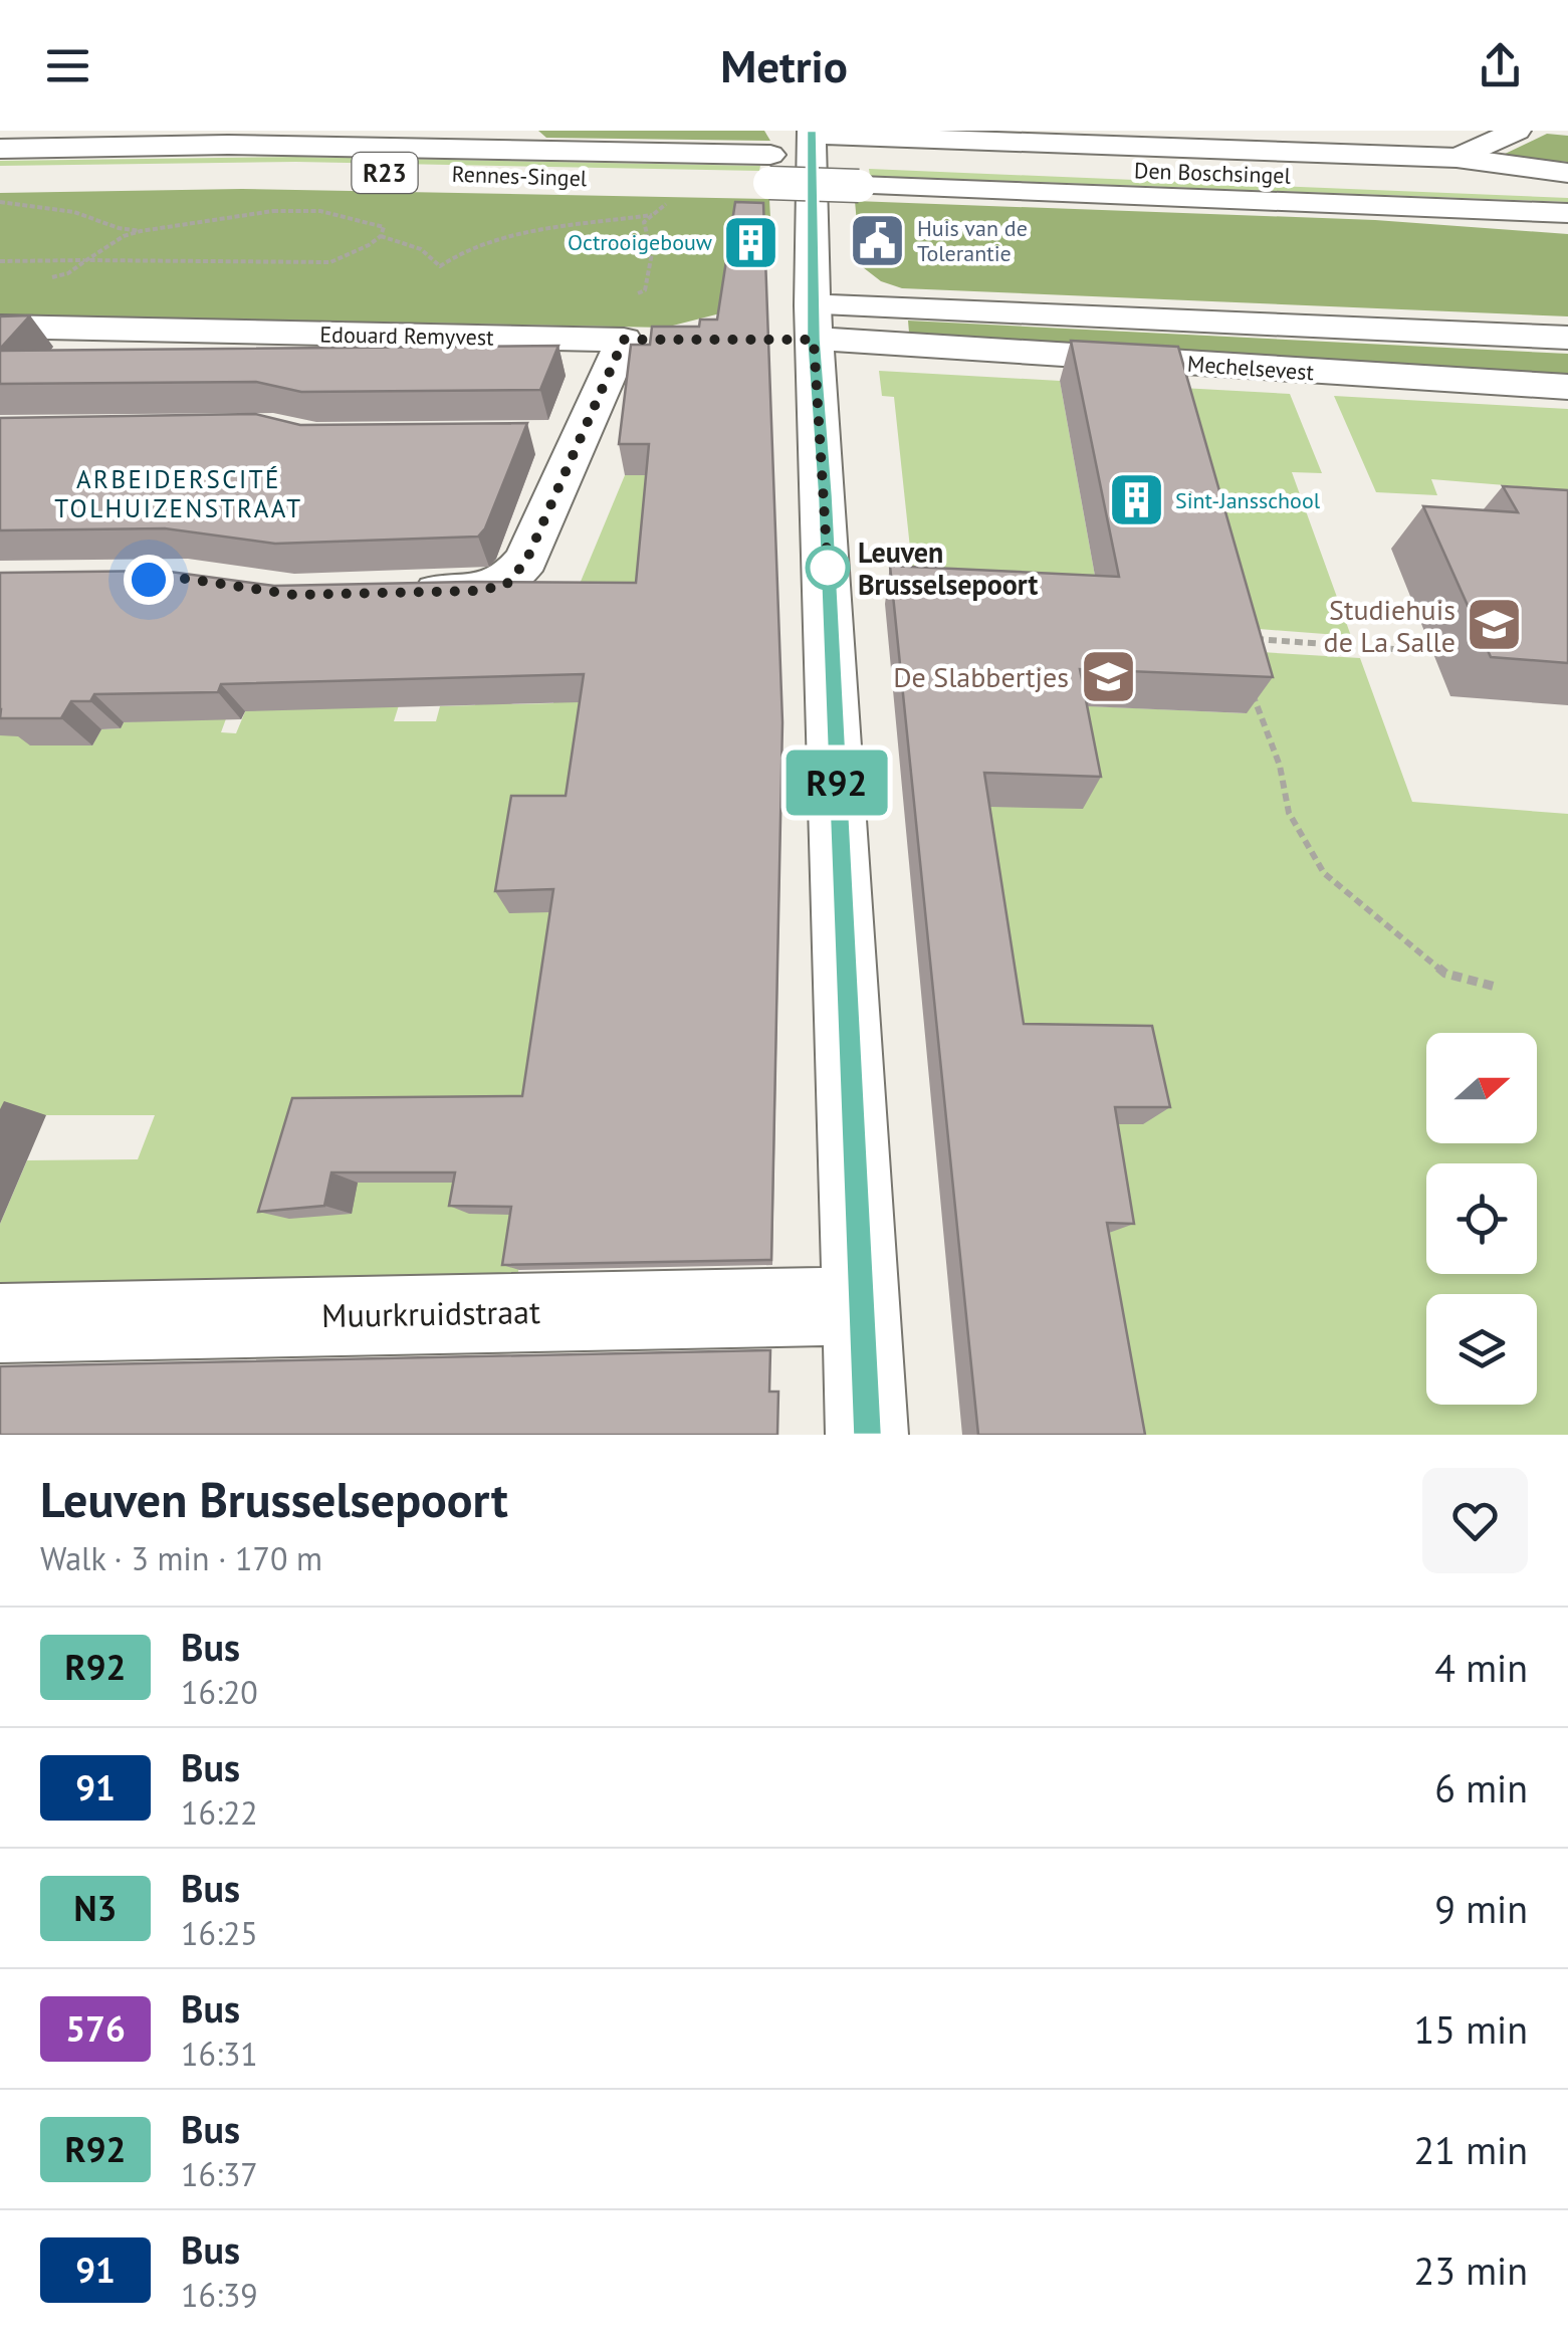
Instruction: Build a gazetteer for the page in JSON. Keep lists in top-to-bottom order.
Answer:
{
  "streets": {
    "main road": [
      "R23",
      "Den Boschsingel",
      "Rennes-Singel",
      "Edouard Remyvest",
      "Mechelsevest",
      "Muurkruidstraat"
    ]
  },
  "crossings": [
    ["Den Boschsingel", "Rennes-Singel"]
  ],
  "districts": ["ARBEIDERSCITÉ TOLHUIZENSTRAAT"],
  "places": {
    "public building": ["Huis van de Tolerantie"],
    "building": ["Octrooigebouw", "Sint-Jansschool"],
    "other": ["Leuven Brusselsepoort"],
    "school or university": ["Studiehuis de La Salle", "De Slabbertjes"]
  },
  "lines": ["bus line R92"],
  "north": "right",
  "page": {
    "header": "Metrio",
    "on_map": "R92",
    "heading": ["Leuven Brusselsepoort", "Walk · 3 min · 170 m"],
    "list": [
      {
        "mark": "R92",
        "name": "Bus",
        "note": "16:20",
        "value": "4 min"
      },
      {
        "mark": "91",
        "name": "Bus",
        "note": "16:22",
        "value": "6 min"
      },
      {
        "mark": "N3",
        "name": "Bus",
        "note": "16:25",
        "value": "9 min"
      },
      {
        "mark": "576",
        "name": "Bus",
        "note": "16:31",
        "value": "15 min"
      },
      {
        "mark": "R92",
        "name": "Bus",
        "note": "16:37",
        "value": "21 min"
      },
      {
        "mark": "91",
        "name": "Bus",
        "note": "16:39",
        "value": "23 min"
      }
    ]
  }
}
